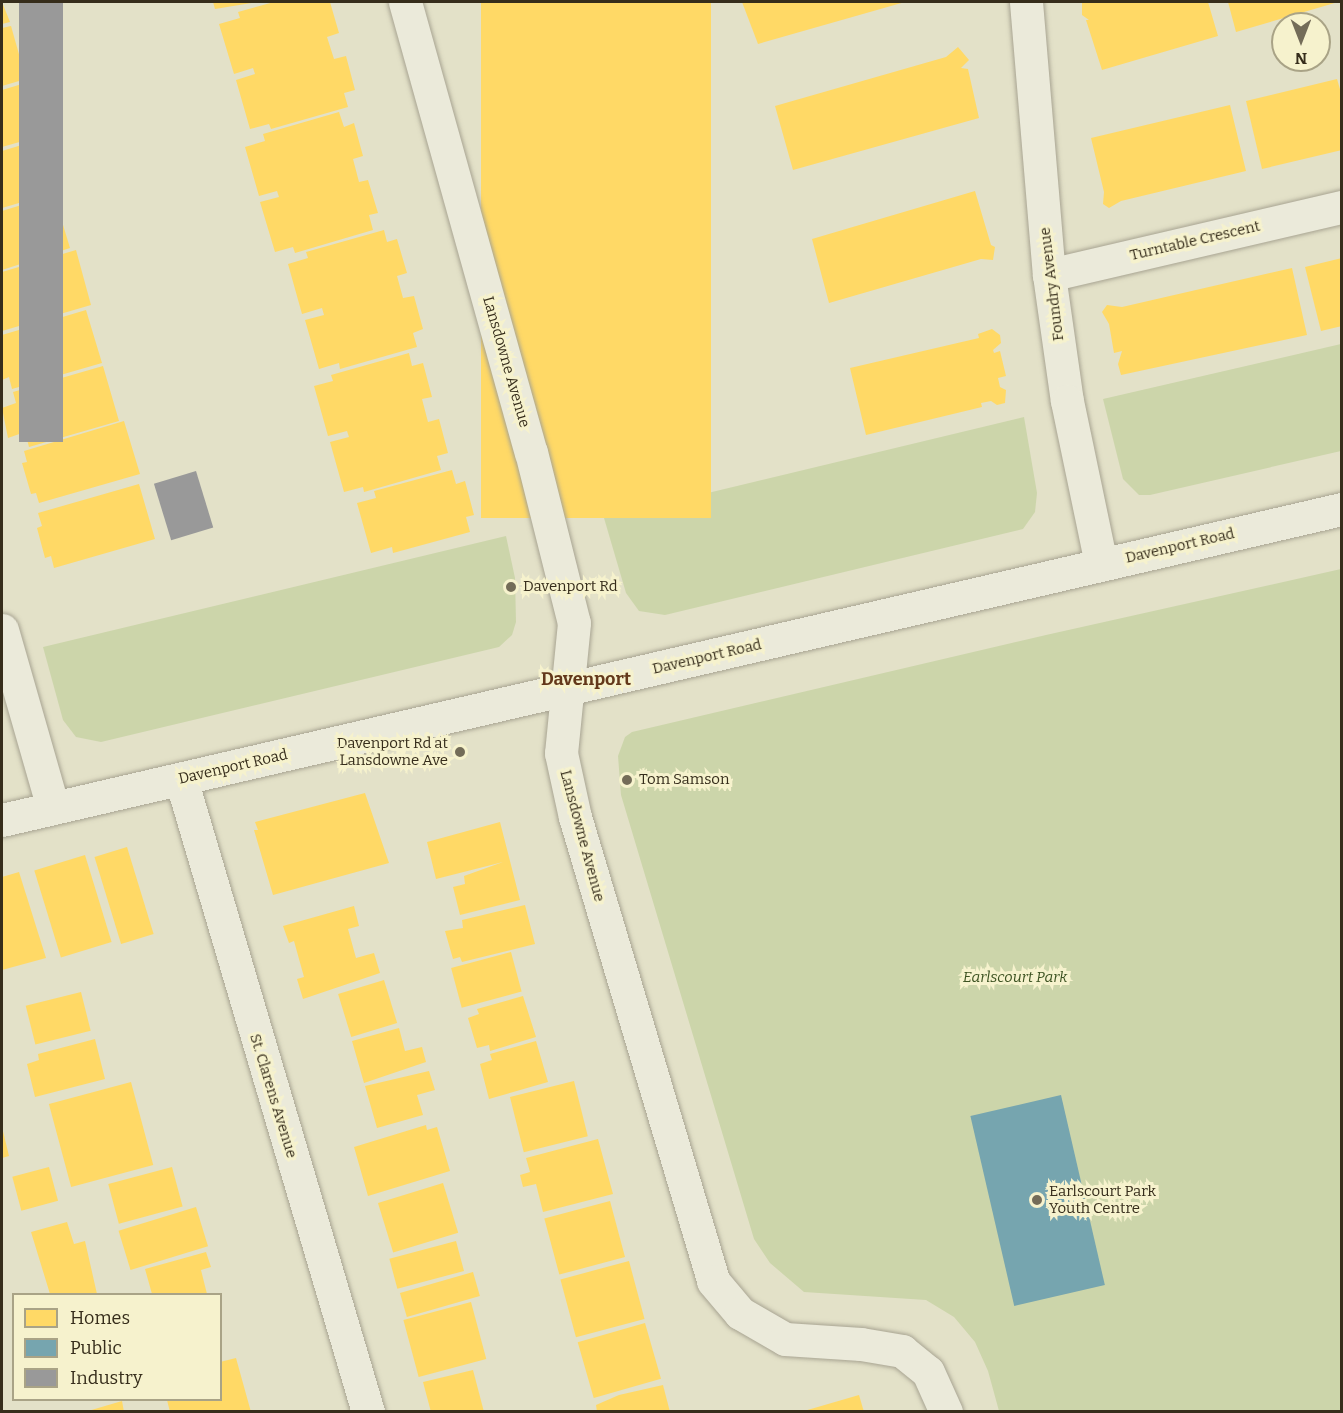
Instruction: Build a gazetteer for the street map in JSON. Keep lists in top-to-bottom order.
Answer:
{
  "streets": {
    "street": [
      "Turntable Crescent",
      "Foundry Avenue",
      "Lansdowne Avenue",
      "Davenport Road",
      "St. Clarens Avenue"
    ]
  },
  "crossings": [
    ["Turntable Crescent", "Foundry Avenue"],
    ["Foundry Avenue", "Davenport Road"],
    ["Lansdowne Avenue", "Davenport Road"],
    ["Davenport Road", "St. Clarens Avenue"]
  ],
  "districts": ["Davenport"],
  "parks": ["Earlscourt Park"],
  "places": [
    "Davenport Rd",
    "Davenport Rd at Lansdowne Ave",
    "Tom Samson",
    "Earlscourt Park Youth Centre"
  ],
  "legend": ["Homes", "Public", "Industry"],
  "north": "bottom"
}
